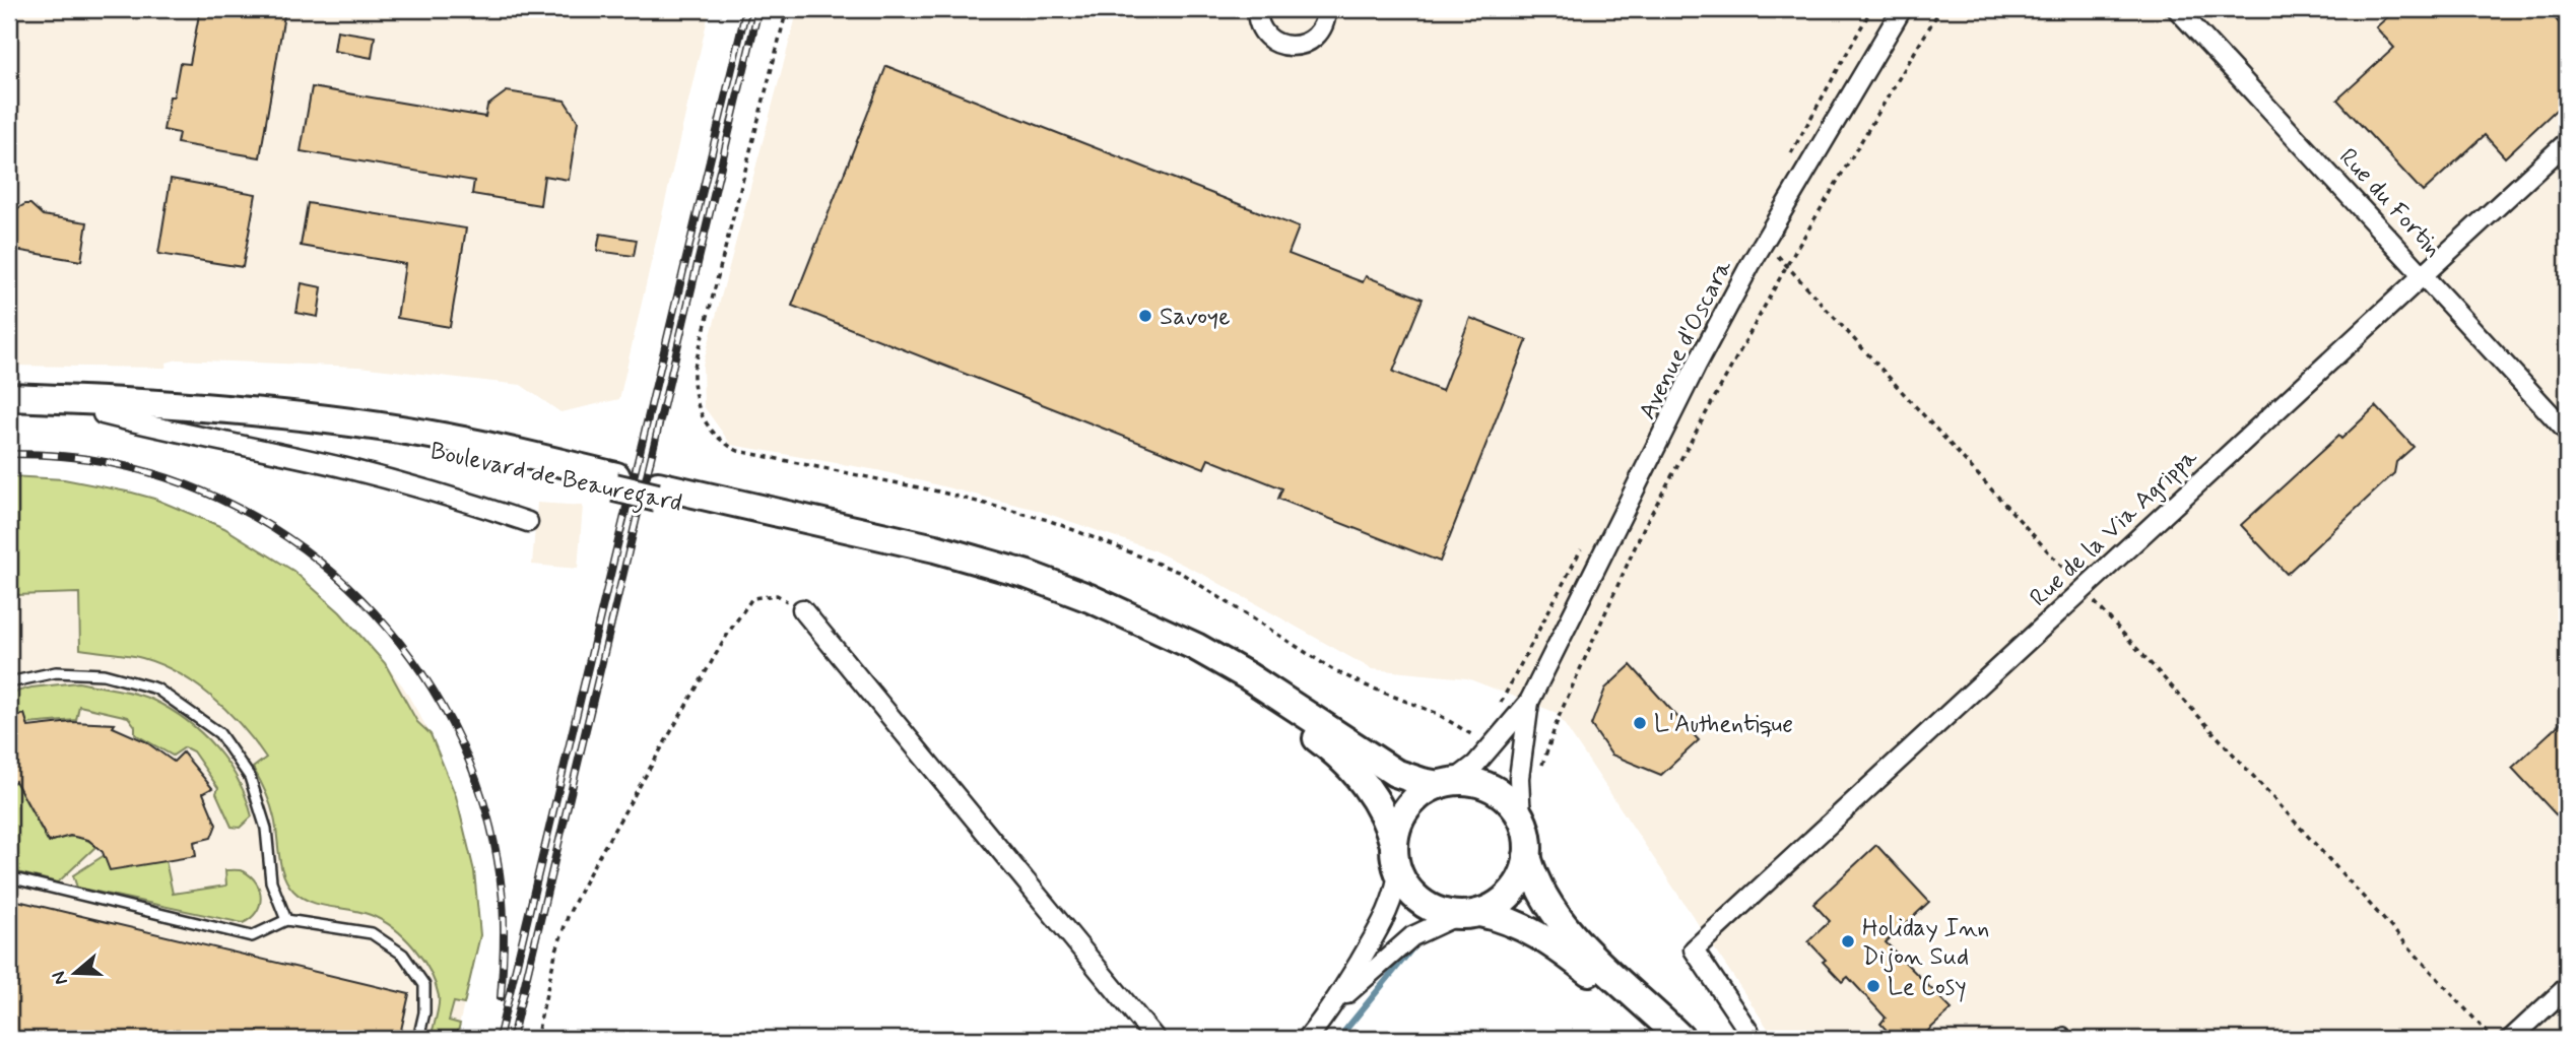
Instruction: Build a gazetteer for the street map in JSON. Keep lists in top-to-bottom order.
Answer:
{
  "streets": {
    "main road": ["Boulevard de Beauregard"],
    "street": ["Rue du Fortin", "Avenue d'Oscara", "Rue de la Via Agrippa"]
  },
  "crossings": [
    ["Rue du Fortin", "Rue de la Via Agrippa"]
  ],
  "places": [
    "Savoye",
    "L'Authentique",
    "Holiday Inn Dijon Sud",
    "Le Cosy"
  ],
  "north": "left"
}
